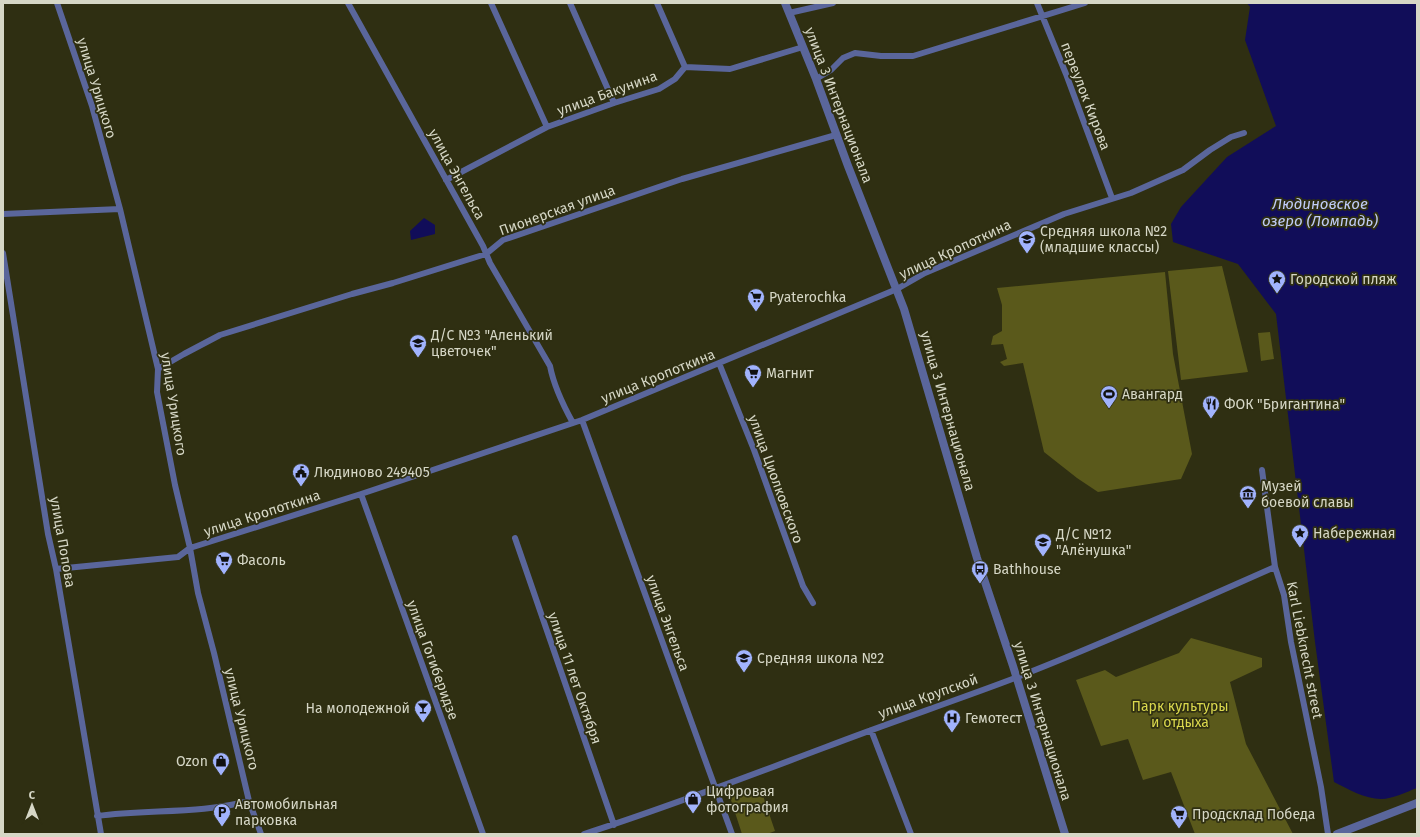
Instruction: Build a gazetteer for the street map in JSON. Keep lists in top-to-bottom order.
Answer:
{
  "streets": {
    "street": [
      "улица Урицкого",
      "улица Бакунина",
      "переулок Кирова",
      "улица 3 Интернационала",
      "улица Энгельса",
      "Пионерская улица",
      "улица Кропоткина",
      "улица Циолковского",
      "улица Попова",
      "Karl Liebknecht street",
      "улица Гогиберидзе",
      "улица 11 лет Октября",
      "улица Крупской"
    ]
  },
  "crossings": [
    ["улица Урицкого", "Пионерская улица"],
    ["улица Урицкого", "улица Кропоткина"],
    ["улица Бакунина", "улица Энгельса"],
    ["переулок Кирова", "улица Кропоткина"],
    ["улица 3 Интернационала", "Пионерская улица"],
    ["улица 3 Интернационала", "улица Кропоткина"],
    ["улица 3 Интернационала", "улица Крупской"],
    ["улица Энгельса", "Пионерская улица"],
    ["улица Энгельса", "улица Кропоткина"],
    ["улица Энгельса", "улица Крупской"],
    ["улица Кропоткина", "улица Циолковского"],
    ["улица Кропоткина", "улица Попова"],
    ["улица Кропоткина", "улица Гогиберидзе"],
    ["Karl Liebknecht street", "улица Крупской"],
    ["улица 11 лет Октября", "улица Крупской"]
  ],
  "water": ["Людиновское озеро (Ломпадь)"],
  "parks": ["Парк культуры и отдыха"],
  "places": {
    "school or university": [
      "Средняя школа №2 (младшие классы)",
      "Д/С №3 \"Аленький цветочек\"",
      "Д/С №12 \"Алёнушка\"",
      "Средняя школа №2"
    ],
    "place": ["Городской пляж", "Набережная"],
    "supermarket": [
      "Pyaterochka",
      "Магнит",
      "Фасоль",
      "Продсклад Победа"
    ],
    "sports": ["Авангард"],
    "restaurant": ["ФОК \"Бригантина\""],
    "public building": ["Людиново 249405"],
    "museum": ["Музей боевой славы"],
    "bus stop": ["Bathhouse"],
    "bar": ["На молодежной"],
    "hospital": ["Гемотест"],
    "shop": ["Ozon", "Цифровая фотография"],
    "parking": ["Автомобильная парковка"]
  },
  "north": "top"
}
